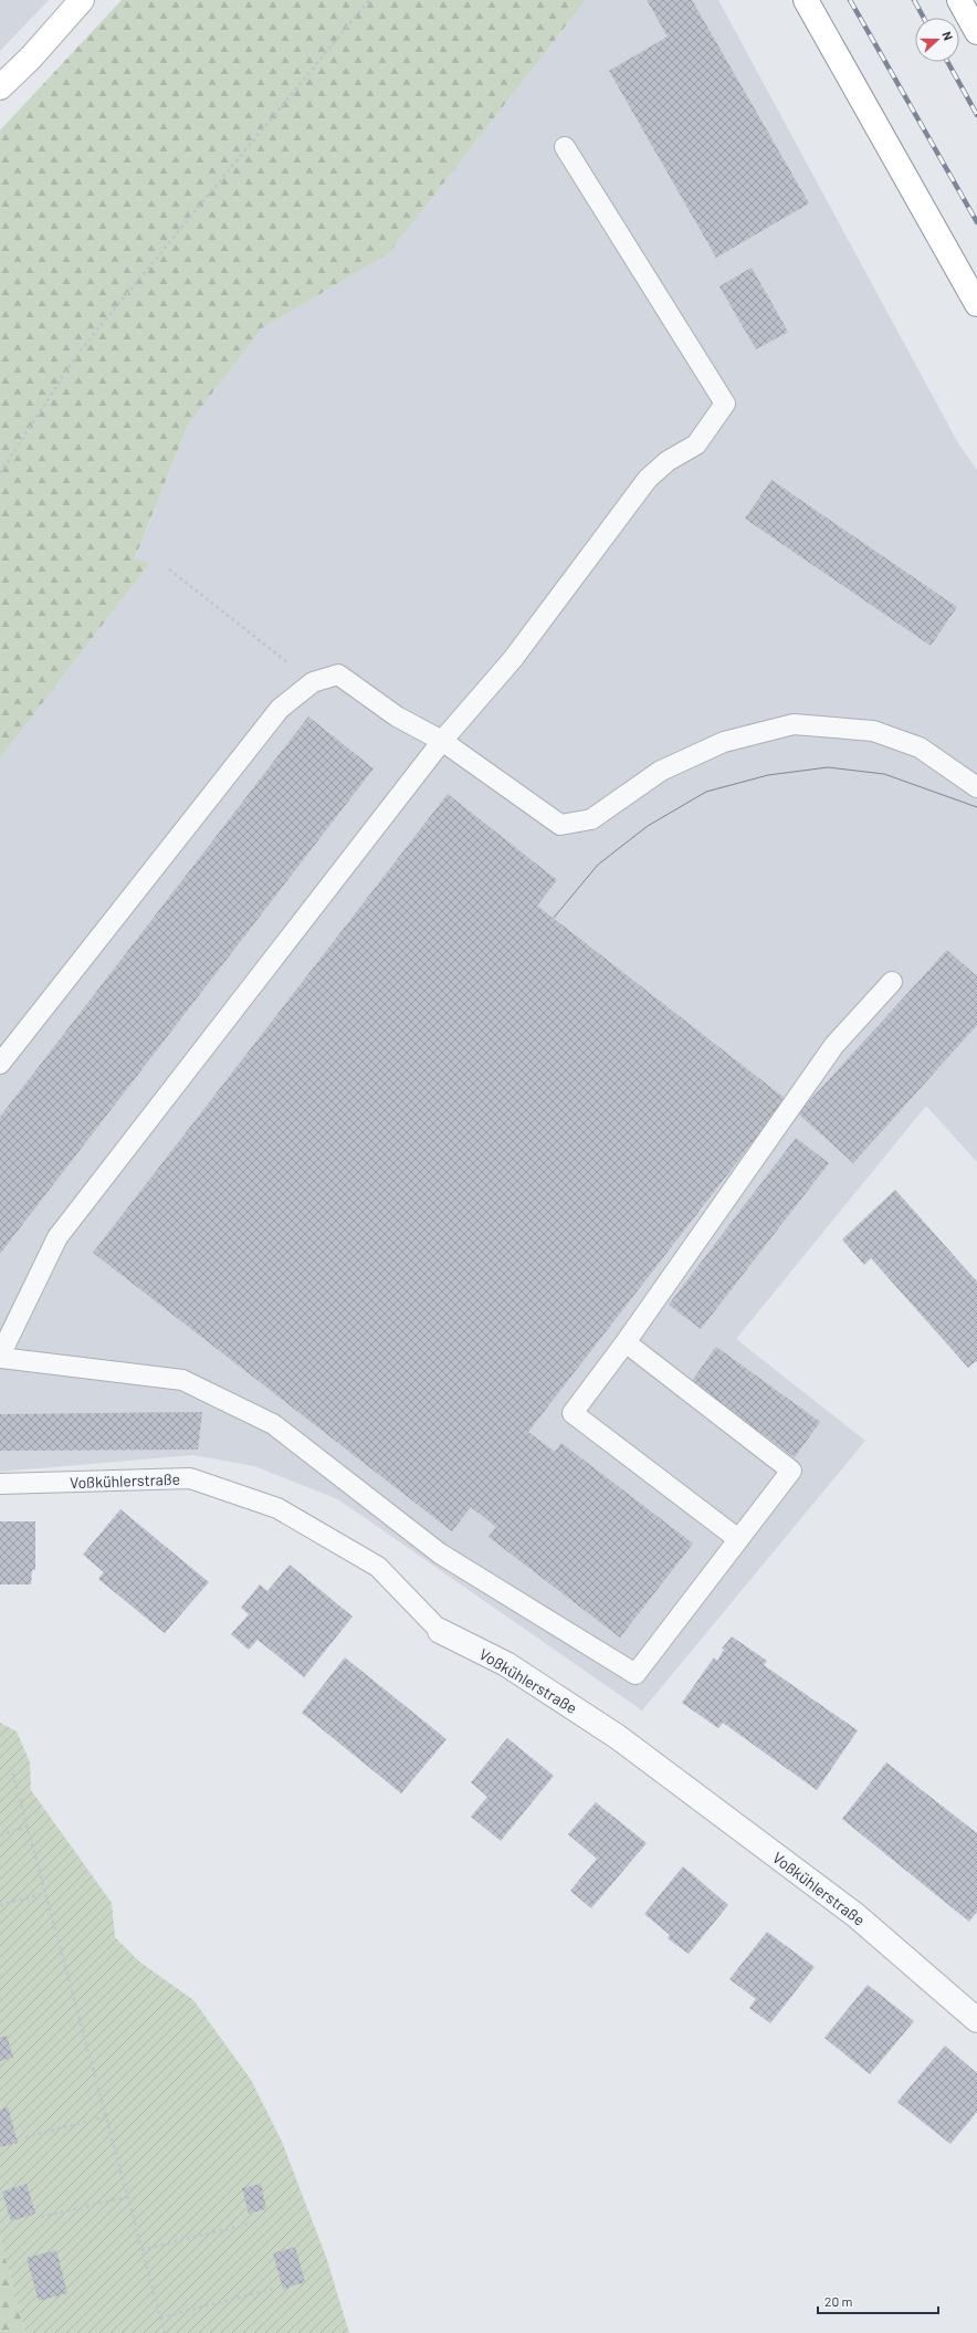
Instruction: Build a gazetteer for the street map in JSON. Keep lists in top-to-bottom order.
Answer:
{
  "streets": {
    "street": ["Voßkühlerstraße"]
  },
  "scale_bar": "20 m",
  "north": "right"
}
